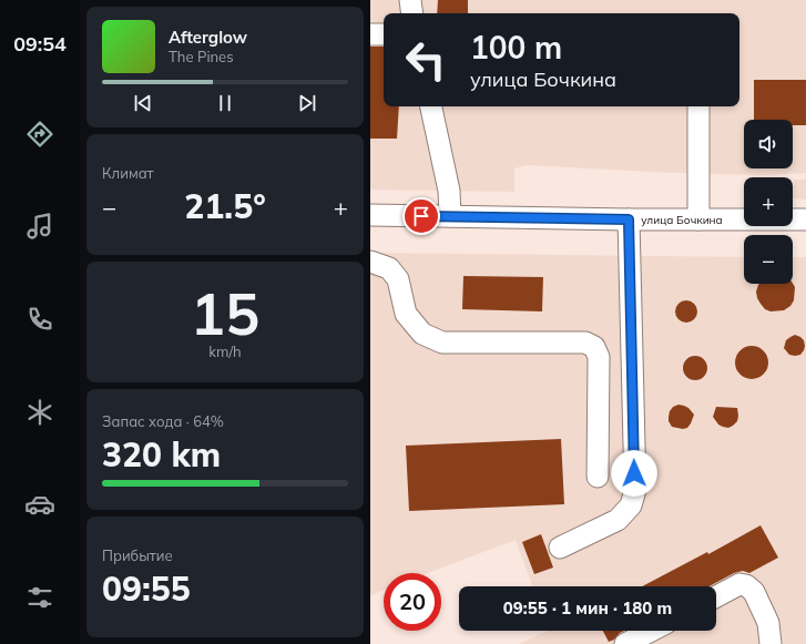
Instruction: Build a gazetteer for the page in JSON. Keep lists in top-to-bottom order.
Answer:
{
  "streets": {
    "street": ["улица Бочкина"]
  },
  "page": {
    "tabs": "09:54",
    "turn": ["100 m", "улица Бочкина"],
    "song": ["Afterglow", "The Pines"],
    "map_buttons": ["+", "−"],
    "tile": [
      "Климат",
      ["15", "km/h"],
      ["Запас хода · 64%", "320 km"],
      ["Прибытие", "09:55"]
    ],
    "heat": ["−", "21.5°", "+"],
    "limit": "20",
    "trip": "09:55 · 1 мин · 180 m"
  }
}
